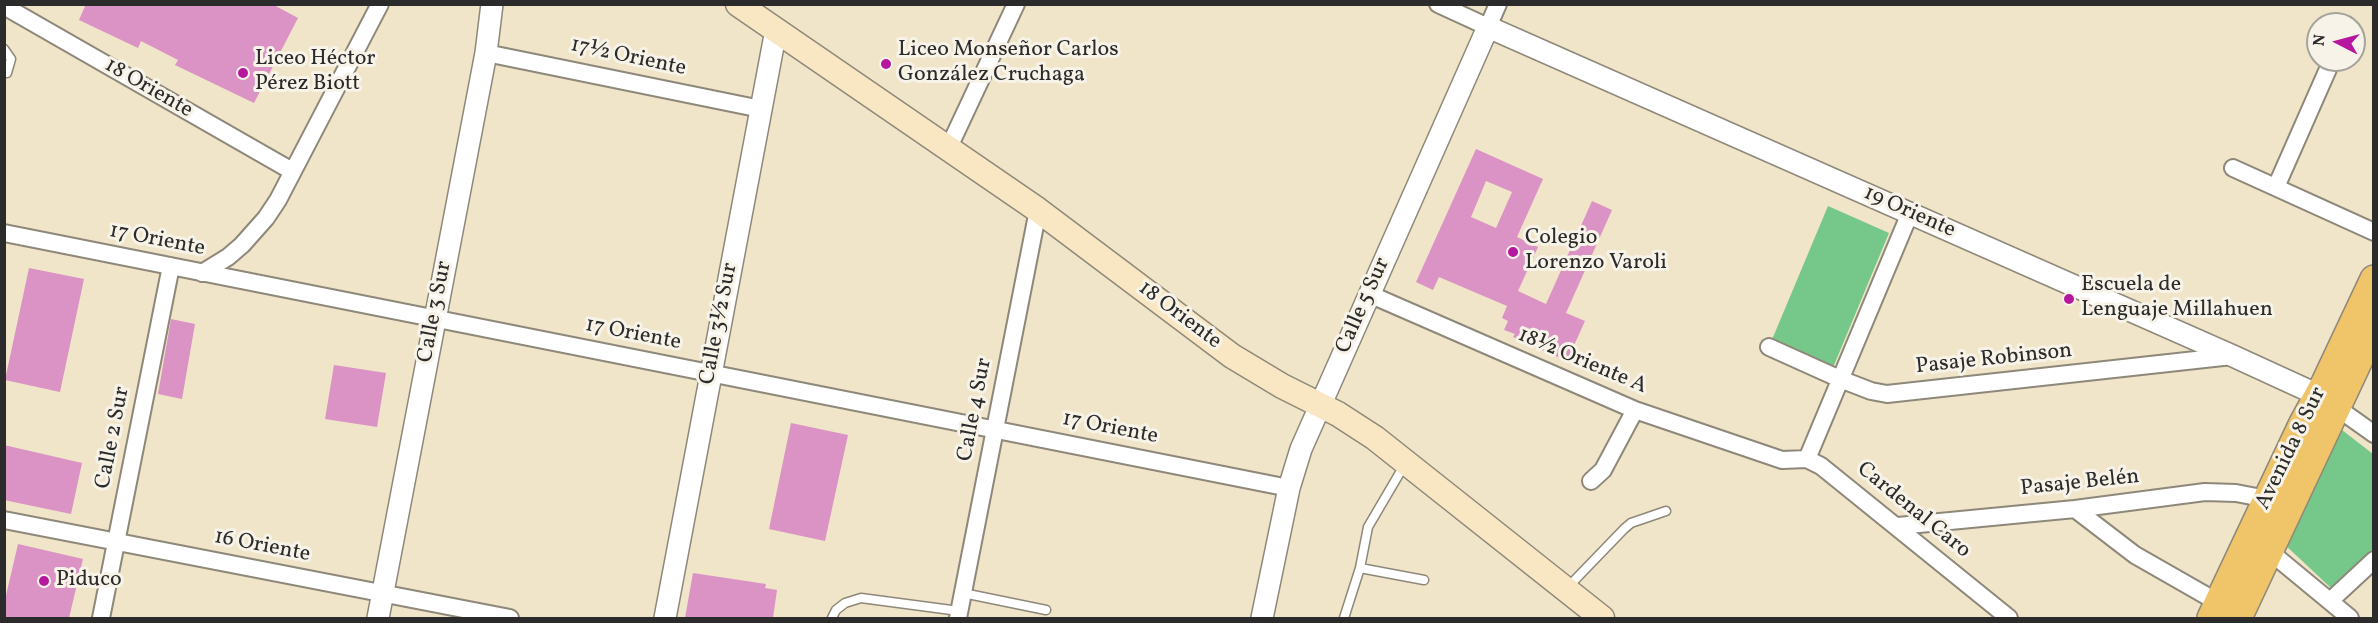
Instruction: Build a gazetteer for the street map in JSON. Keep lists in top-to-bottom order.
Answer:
{
  "streets": {
    "main road": ["18 Oriente", "Avenida 8 Sur"],
    "street": [
      "17½ Oriente",
      "19 Oriente",
      "17 Oriente",
      "Calle 5 Sur",
      "Calle 3 Sur",
      "Calle 3½ Sur",
      "Pasaje Robinson",
      "18½ Oriente A",
      "Calle 4 Sur",
      "Calle 2 Sur",
      "Pasaje Belén",
      "Cardenal Caro",
      "16 Oriente"
    ]
  },
  "crossings": [
    ["17½ Oriente", "Calle 3 Sur"],
    ["17½ Oriente", "Calle 3½ Sur"],
    ["18 Oriente", "Calle 5 Sur"],
    ["18 Oriente", "Calle 3½ Sur"],
    ["18 Oriente", "Calle 4 Sur"],
    ["19 Oriente", "Calle 5 Sur"],
    ["19 Oriente", "Pasaje Robinson"],
    ["19 Oriente", "Avenida 8 Sur"],
    ["17 Oriente", "Calle 5 Sur"],
    ["17 Oriente", "Calle 3 Sur"],
    ["17 Oriente", "Calle 3½ Sur"],
    ["17 Oriente", "Calle 4 Sur"],
    ["17 Oriente", "Calle 2 Sur"],
    ["Calle 5 Sur", "18½ Oriente A"],
    ["Calle 3 Sur", "16 Oriente"],
    ["18½ Oriente A", "Cardenal Caro"],
    ["Calle 2 Sur", "16 Oriente"],
    ["Avenida 8 Sur", "Pasaje Belén"],
    ["Pasaje Belén", "Cardenal Caro"]
  ],
  "places": [
    "Liceo Monseñor Carlos González Cruchaga",
    "Liceo Héctor Pérez Biott",
    "Colegio Lorenzo Varoli",
    "Escuela de Lenguaje Millahuen",
    "Piduco"
  ],
  "north": "left"
}
